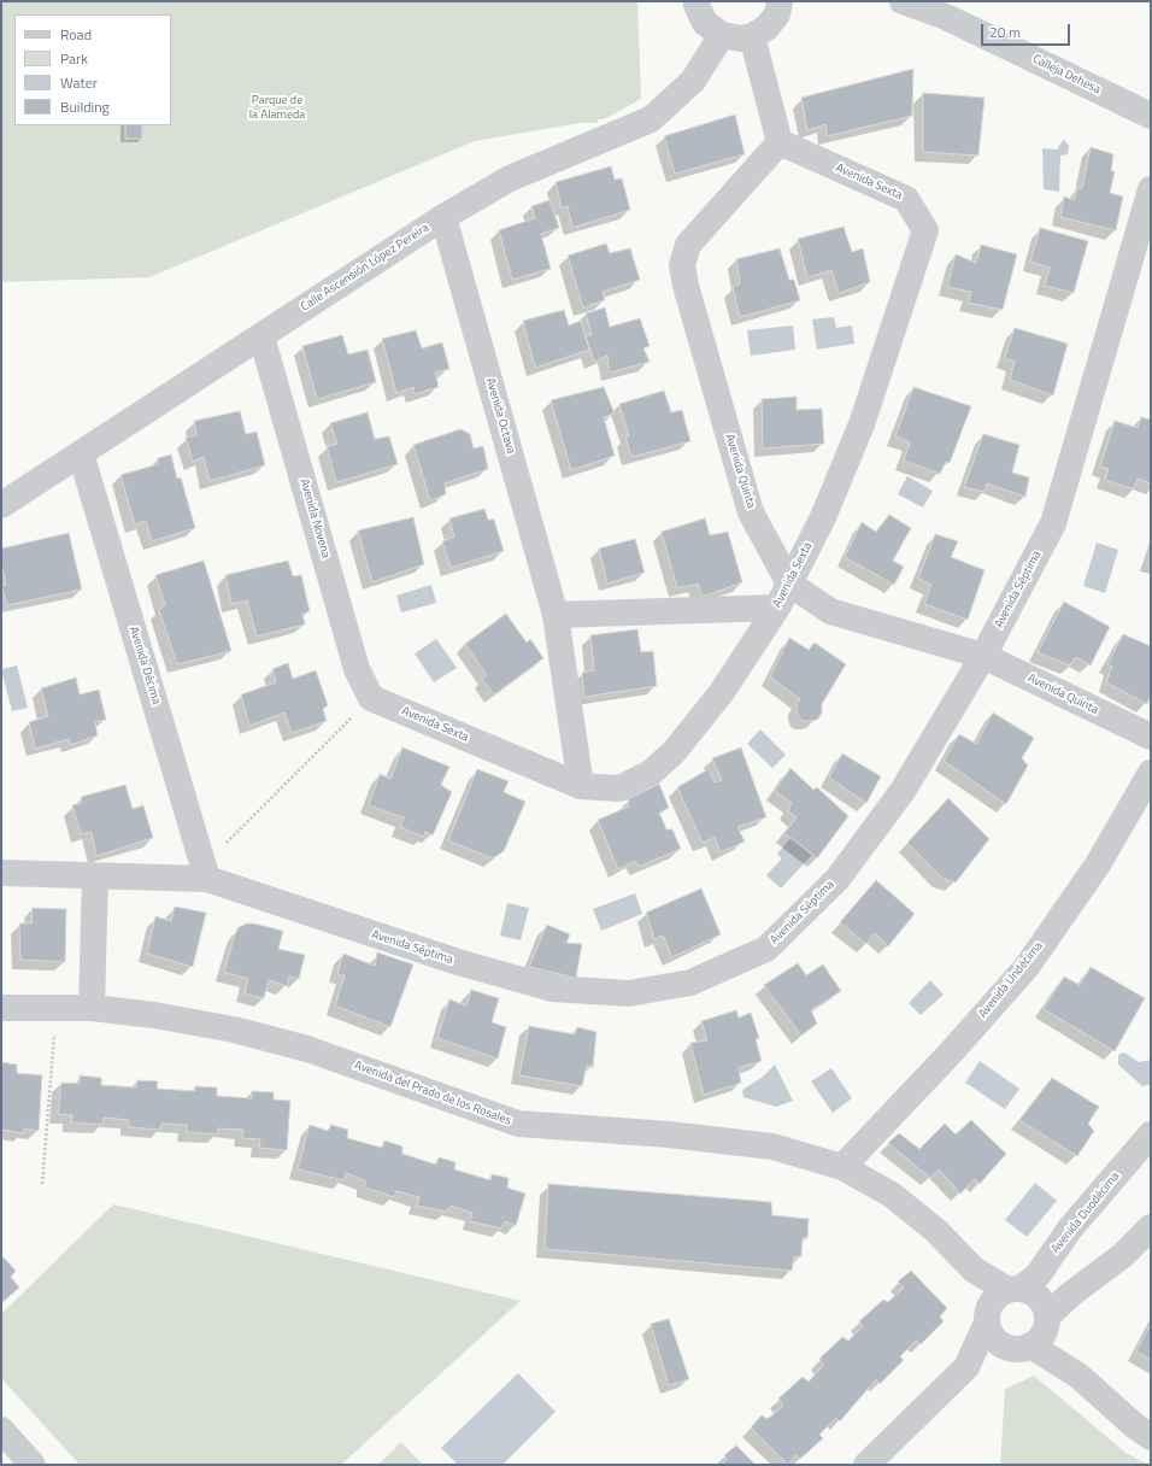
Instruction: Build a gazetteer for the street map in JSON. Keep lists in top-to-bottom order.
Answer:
{
  "streets": {
    "street": [
      "Calleja Dehesa",
      "Avenida Sexta",
      "Calle Ascensión López Pereira",
      "Avenida Octava",
      "Avenida Quinta",
      "Avenida Novena",
      "Avenida Séptima",
      "Avenida Décima",
      "Avenida Undécima",
      "Avenida del Prado de los Rosales",
      "Avenida Duodécima"
    ]
  },
  "crossings": [
    ["Avenida Sexta", "Avenida Octava"],
    ["Avenida Sexta", "Avenida Quinta"],
    ["Avenida Sexta", "Avenida Novena"],
    ["Calle Ascensión López Pereira", "Avenida Octava"],
    ["Calle Ascensión López Pereira", "Avenida Novena"],
    ["Calle Ascensión López Pereira", "Avenida Décima"],
    ["Avenida Quinta", "Avenida Séptima"],
    ["Avenida Séptima", "Avenida Décima"],
    ["Avenida Undécima", "Avenida del Prado de los Rosales"],
    ["Avenida del Prado de los Rosales", "Avenida Duodécima"]
  ],
  "parks": ["Parque de la Alameda"],
  "legend": [
    "Road",
    "Park",
    "Water",
    "Building"
  ],
  "scale_bar": "20 m"
}
